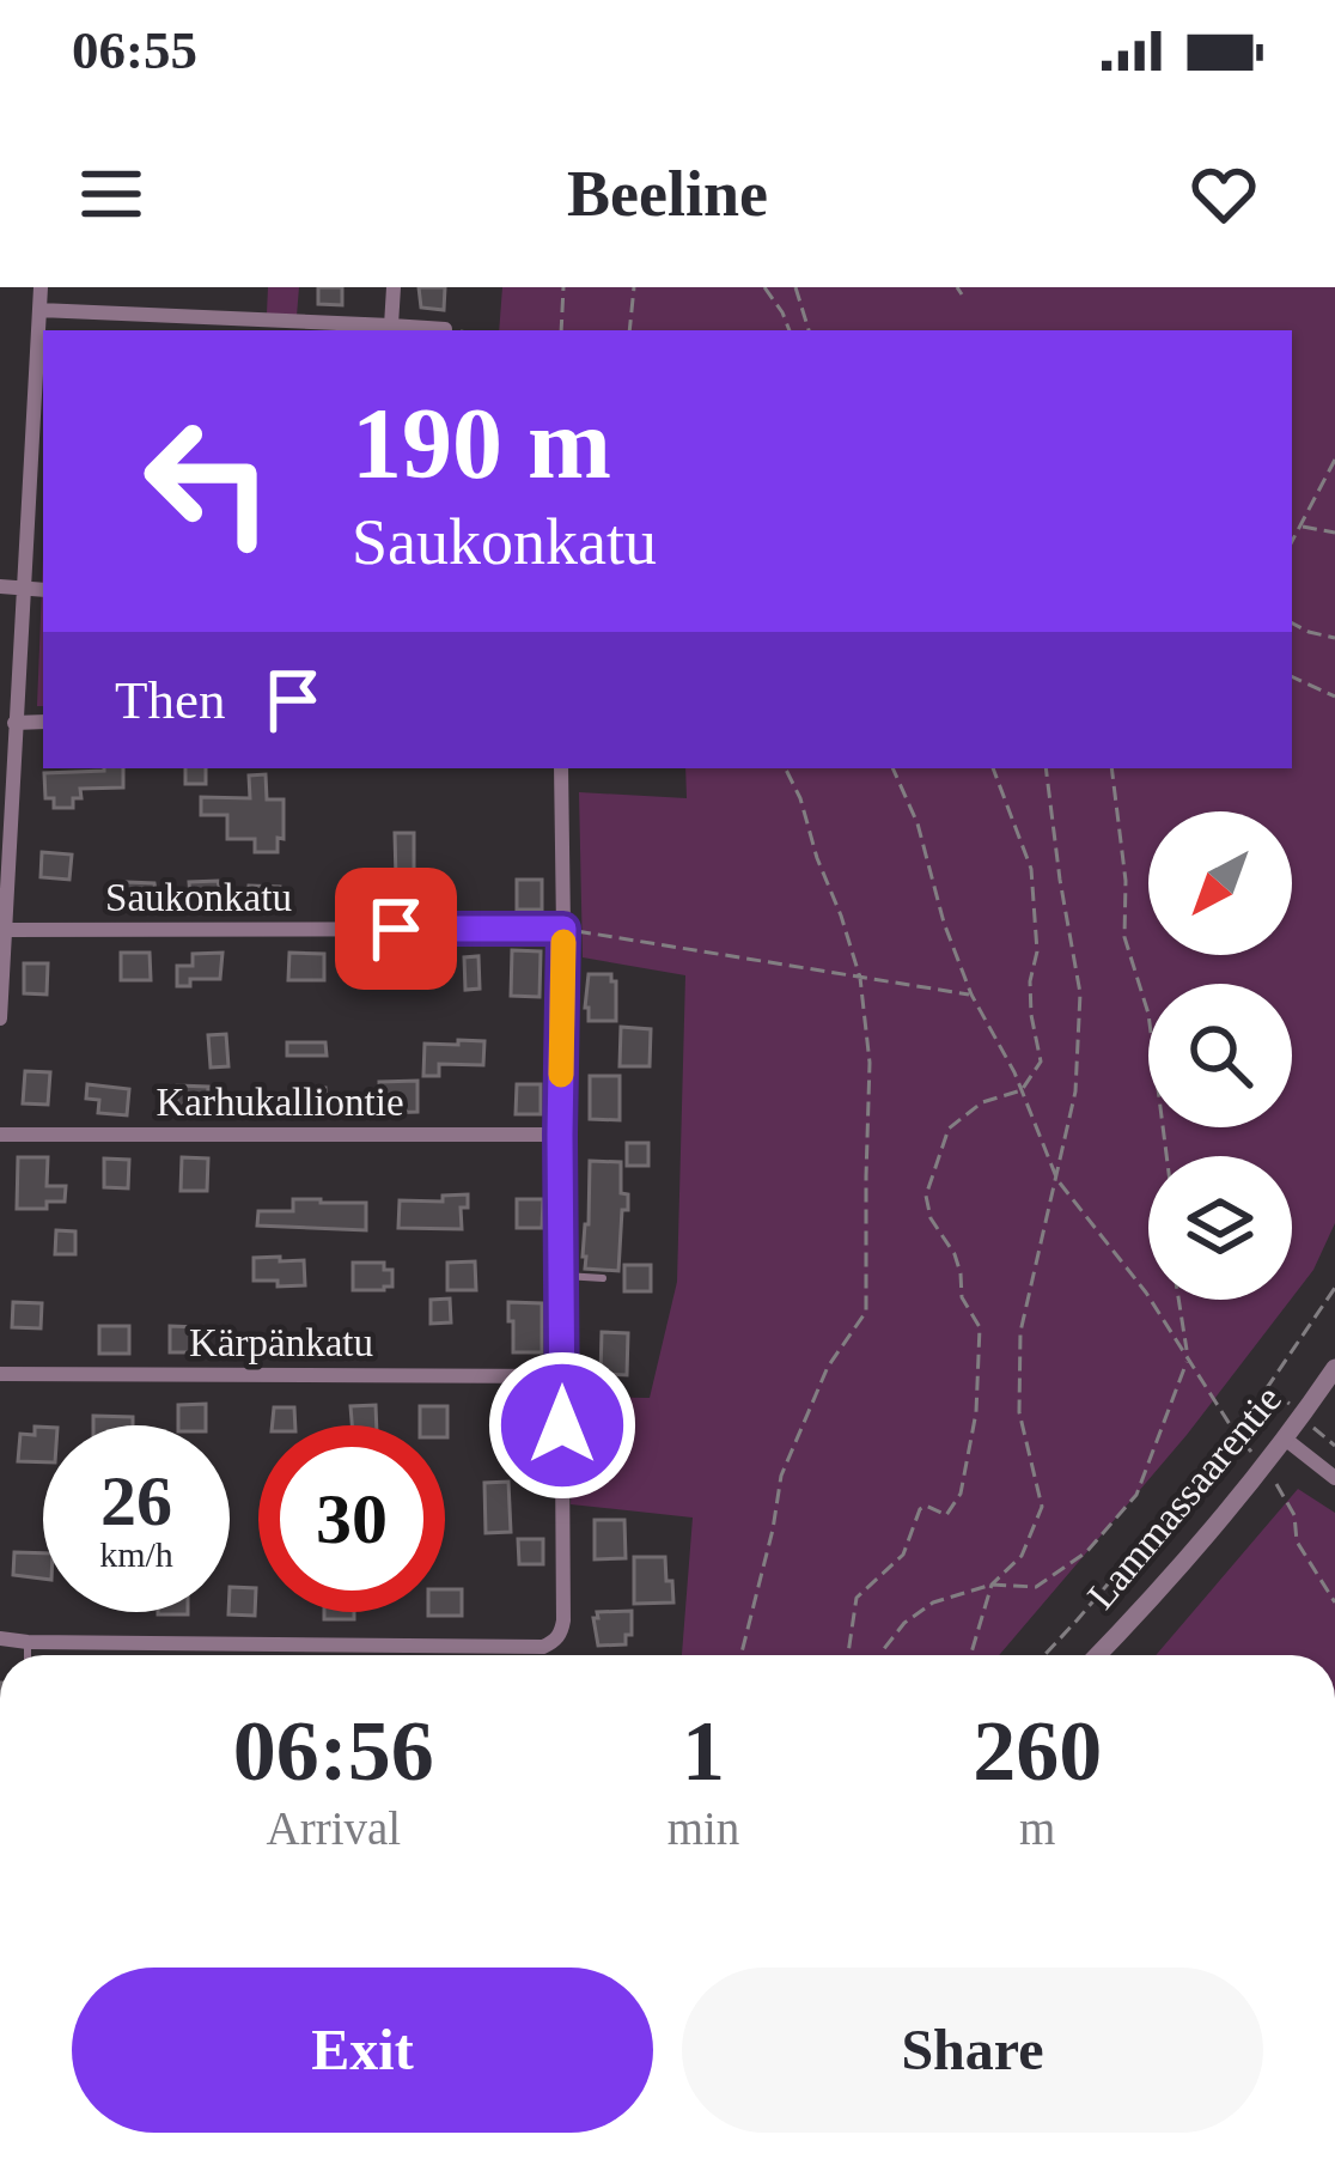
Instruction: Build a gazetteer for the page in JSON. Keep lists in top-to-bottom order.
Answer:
{
  "streets": {
    "street": [
      "Saukonkatu",
      "Karhukalliontie",
      "Kärpänkatu",
      "Lammassaarentie"
    ]
  },
  "north": "bottom left",
  "page": {
    "status": "06:55",
    "header": "Beeline",
    "turn": ["190 m", "Saukonkatu"],
    "then": "Then",
    "speed": "26 km/h",
    "limit": "30",
    "eta": [
      "06:56",
      "Arrival",
      "1",
      "min",
      "260",
      "m"
    ],
    "buttons": ["Exit", "Share"]
  }
}
